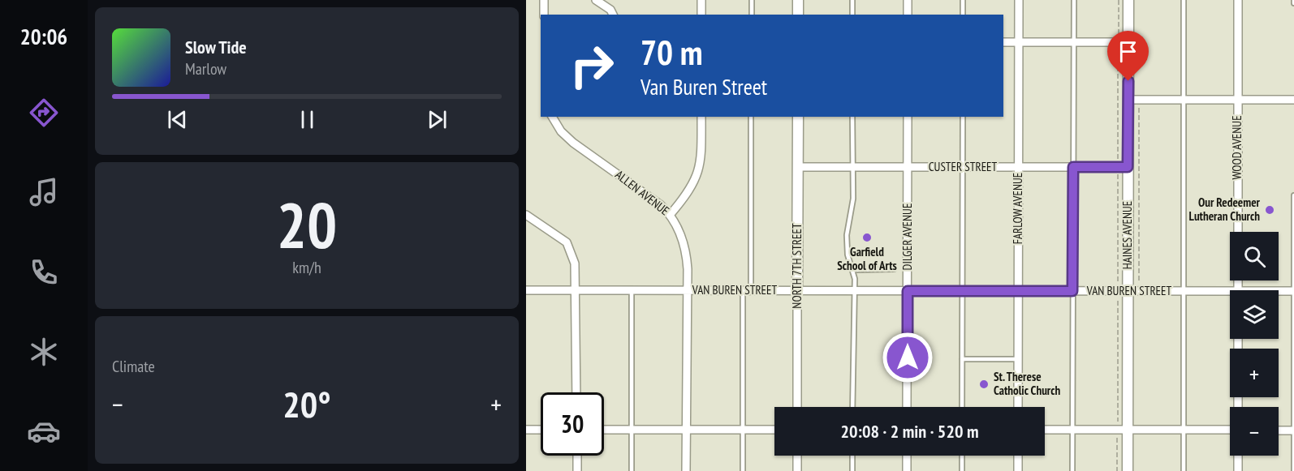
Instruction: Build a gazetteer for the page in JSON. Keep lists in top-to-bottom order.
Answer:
{
  "streets": {
    "main road": ["HAINES AVENUE", "NORTH 7TH STREET"],
    "street": [
      "WOOD AVENUE",
      "CUSTER STREET",
      "ALLEN AVENUE",
      "FARLOW AVENUE",
      "DILGER AVENUE",
      "VAN BUREN STREET"
    ]
  },
  "crossings": [
    ["CUSTER STREET", "FARLOW AVENUE"],
    ["CUSTER STREET", "HAINES AVENUE"],
    ["CUSTER STREET", "DILGER AVENUE"],
    ["CUSTER STREET", "NORTH 7TH STREET"],
    ["ALLEN AVENUE", "VAN BUREN STREET"],
    ["FARLOW AVENUE", "VAN BUREN STREET"],
    ["HAINES AVENUE", "VAN BUREN STREET"],
    ["DILGER AVENUE", "VAN BUREN STREET"],
    ["NORTH 7TH STREET", "VAN BUREN STREET"]
  ],
  "places": ["Our Redeemer Lutheran Church", "Garfield School of Arts", "St. Therese Catholic Church"],
  "page": {
    "tabs": "20:06",
    "turn": ["70 m", "Van Buren Street"],
    "song": ["Slow Tide", "Marlow"],
    "tile": [
      ["20", "km/h"],
      "Climate"
    ],
    "map_buttons": ["+", "−"],
    "heat": ["−", "20°", "+"],
    "limit": "30",
    "trip": "20:08 · 2 min · 520 m"
  }
}
